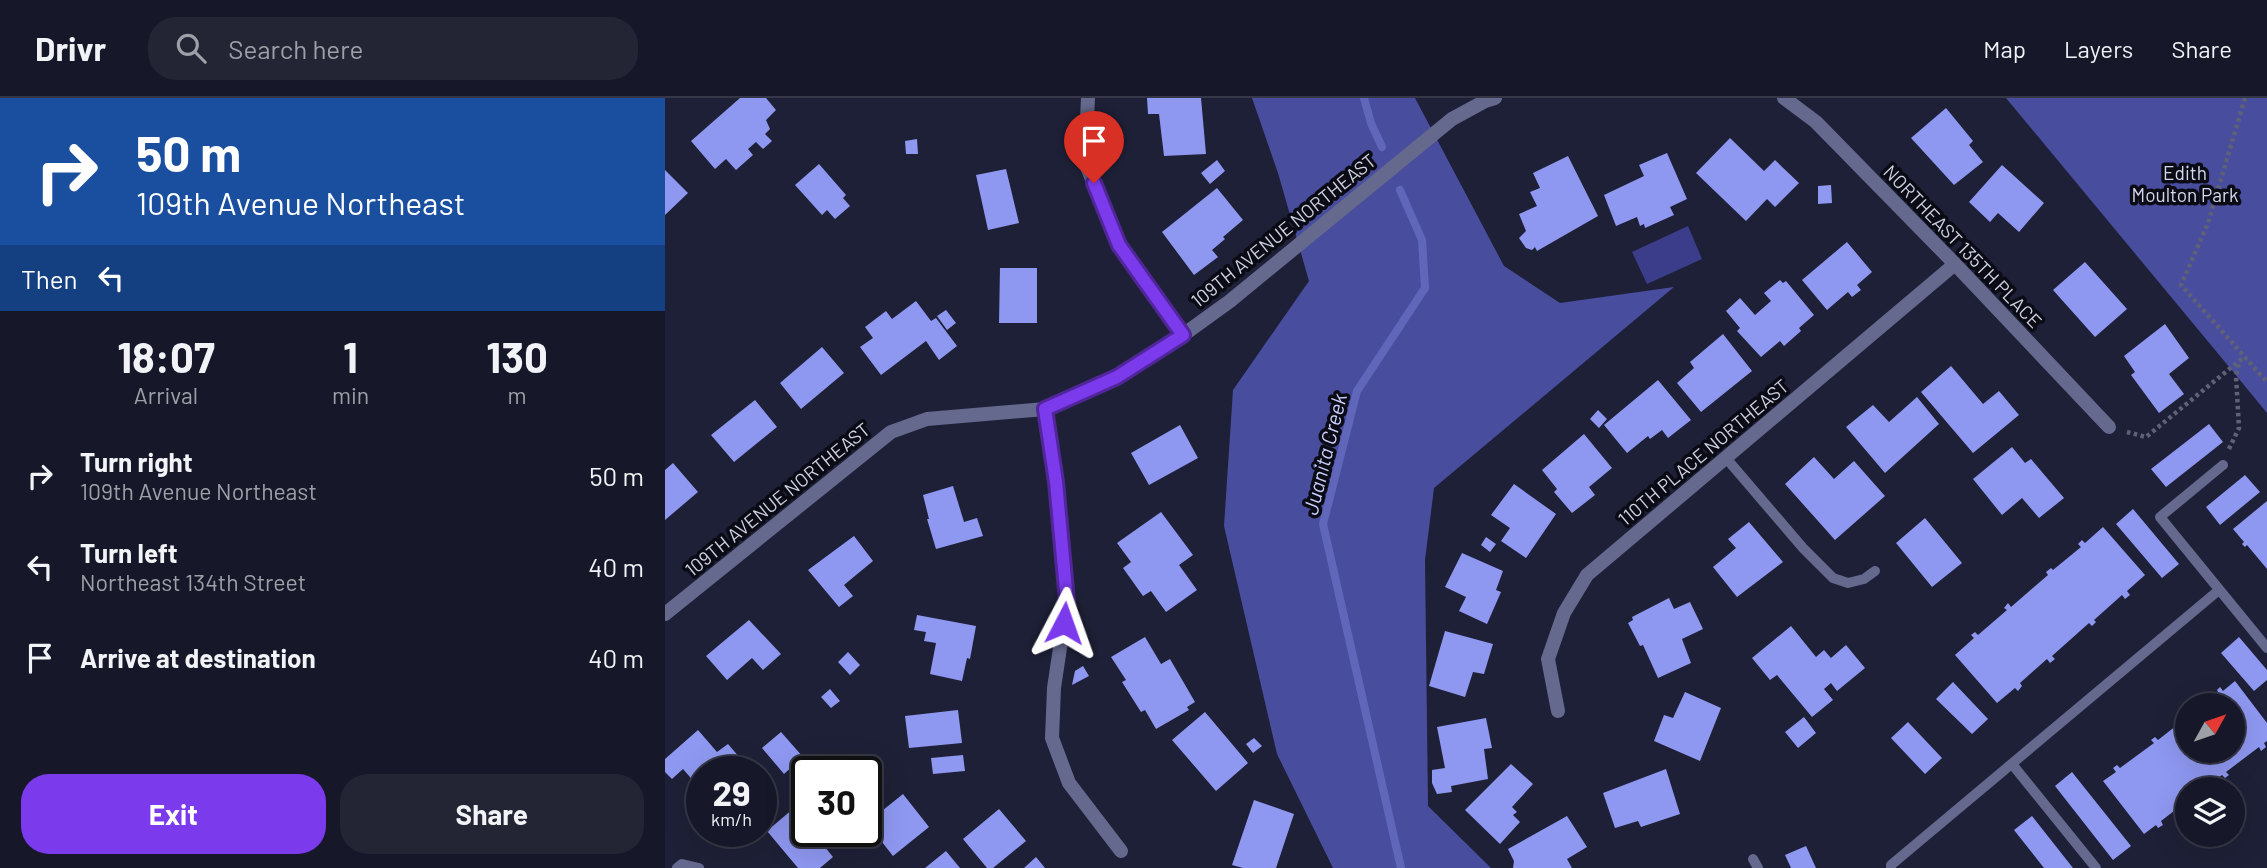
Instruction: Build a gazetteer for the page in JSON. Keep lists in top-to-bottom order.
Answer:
{
  "streets": {
    "street": ["109TH AVENUE NORTHEAST", "NORTHEAST 135TH PLACE", "110TH PLACE NORTHEAST"]
  },
  "crossings": [
    ["NORTHEAST 135TH PLACE", "110TH PLACE NORTHEAST"]
  ],
  "water": ["Juanita Creek"],
  "parks": ["Edith Moulton Park"],
  "north": "top right",
  "page": {
    "header": "Drivr",
    "search": "Search here",
    "nav": ["Map", "Layers", "Share"],
    "turn": ["50 m", "109th Avenue Northeast"],
    "then": "Then",
    "eta": [
      "18:07",
      "Arrival",
      "1",
      "min",
      "130",
      "m"
    ],
    "list": [
      {
        "name": "Turn right",
        "note": "109th Avenue Northeast",
        "value": "50 m"
      },
      {
        "name": "Turn left",
        "note": "Northeast 134th Street",
        "value": "40 m"
      },
      {
        "name": "Arrive at destination",
        "value": "40 m"
      }
    ],
    "speed": "29 km/h",
    "limit": "30",
    "buttons": ["Exit", "Share"]
  }
}
